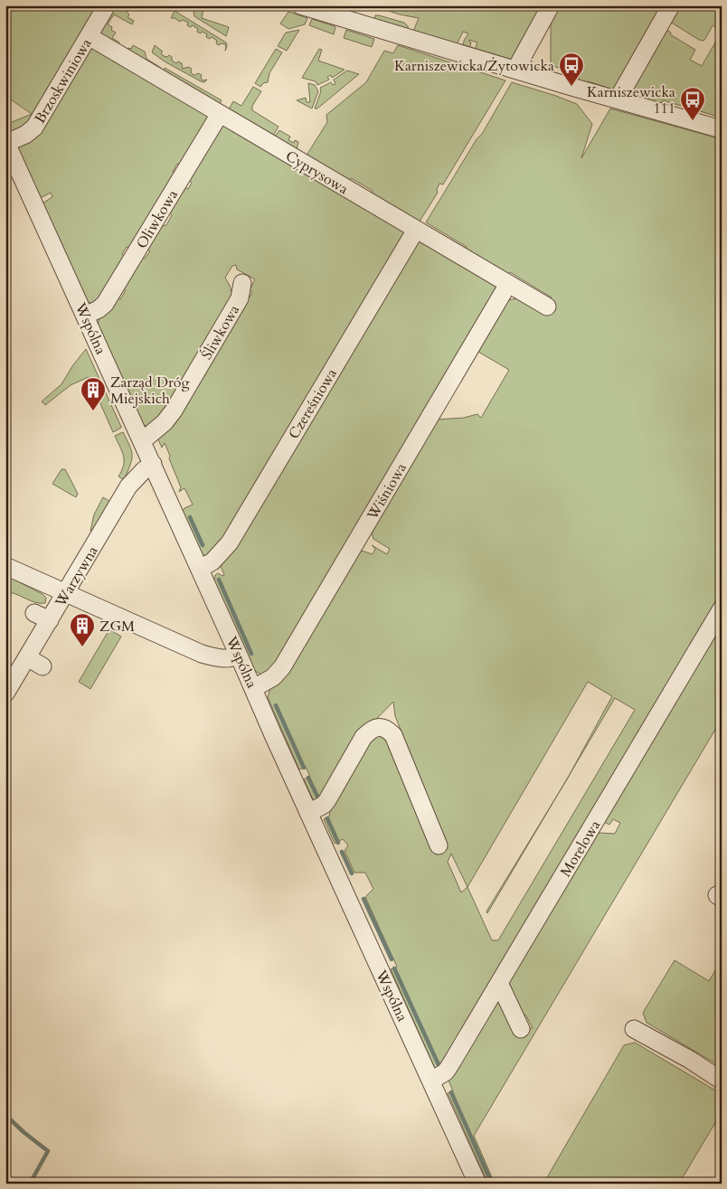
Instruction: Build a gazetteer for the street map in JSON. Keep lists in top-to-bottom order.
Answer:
{
  "streets": {
    "street": [
      "Brzoskwiniowa",
      "Cyprysowa",
      "Oliwkowa",
      "Wspólna",
      "Śliwkowa",
      "Czereśniowa",
      "Wiśniowa",
      "Warzywna",
      "Morelowa"
    ]
  },
  "crossings": [
    ["Brzoskwiniowa", "Cyprysowa"],
    ["Brzoskwiniowa", "Wspólna"],
    ["Cyprysowa", "Oliwkowa"],
    ["Cyprysowa", "Czereśniowa"],
    ["Cyprysowa", "Wiśniowa"],
    ["Oliwkowa", "Wspólna"],
    ["Wspólna", "Śliwkowa"],
    ["Wspólna", "Czereśniowa"],
    ["Wspólna", "Wiśniowa"],
    ["Wspólna", "Warzywna"],
    ["Wspólna", "Morelowa"]
  ],
  "places": {
    "bus stop": ["Karniszewicka/Żytowicka", "Karniszewicka 111"],
    "building": ["Zarząd Dróg Miejskich", "ZGM"]
  }
}
